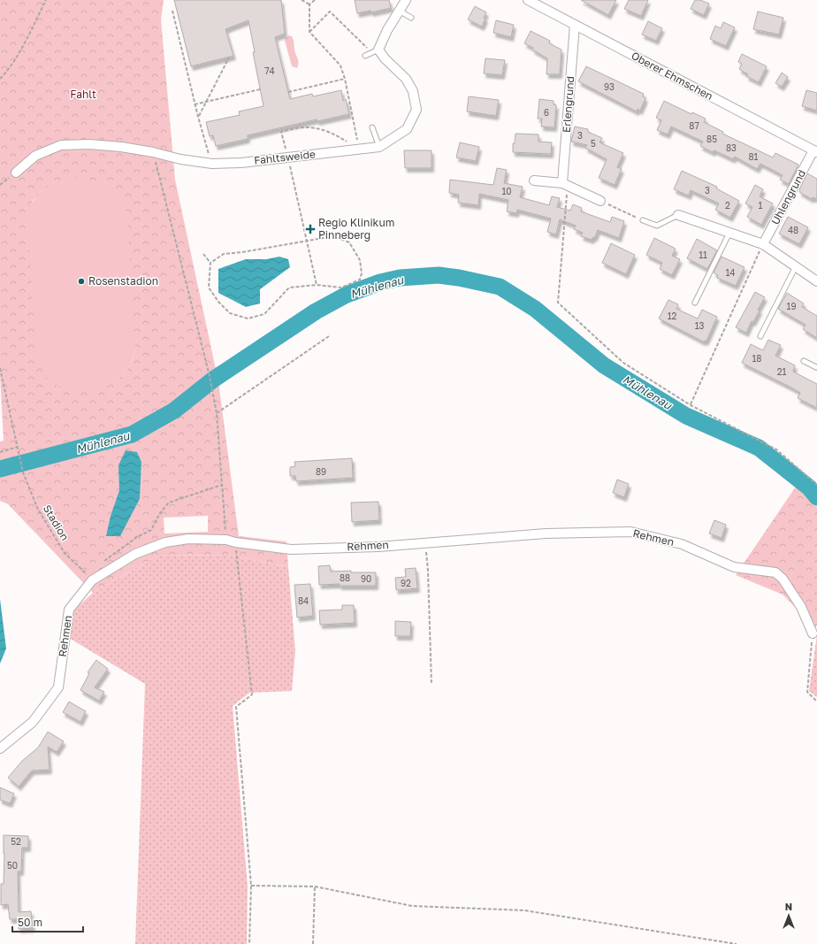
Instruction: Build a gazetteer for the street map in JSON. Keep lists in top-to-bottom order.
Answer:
{
  "streets": {
    "street": [
      "Oberer Ehmschen",
      "Erlengrund",
      "Fahltsweide",
      "Uhlengrund",
      "Rehmen"
    ],
    "path": ["Stadion"]
  },
  "crossings": [
    ["Oberer Ehmschen", "Erlengrund"],
    ["Oberer Ehmschen", "Uhlengrund"]
  ],
  "water": ["Mühlenau"],
  "parks": ["Fahlt"],
  "places": {
    "health": ["Regio Klinikum Pinneberg"],
    "other": ["Rosenstadion"]
  },
  "house_numbers": [
    "74",
    "93",
    "6",
    "87",
    "3",
    "85",
    "5",
    "83",
    "81",
    "3",
    "10",
    "2",
    "1",
    "48",
    "11",
    "14",
    "19",
    "12",
    "13",
    "18",
    "21",
    "89",
    "88",
    "90",
    "92",
    "84",
    "52",
    "50"
  ],
  "scale_bar": "50 m",
  "north": "top"
}
